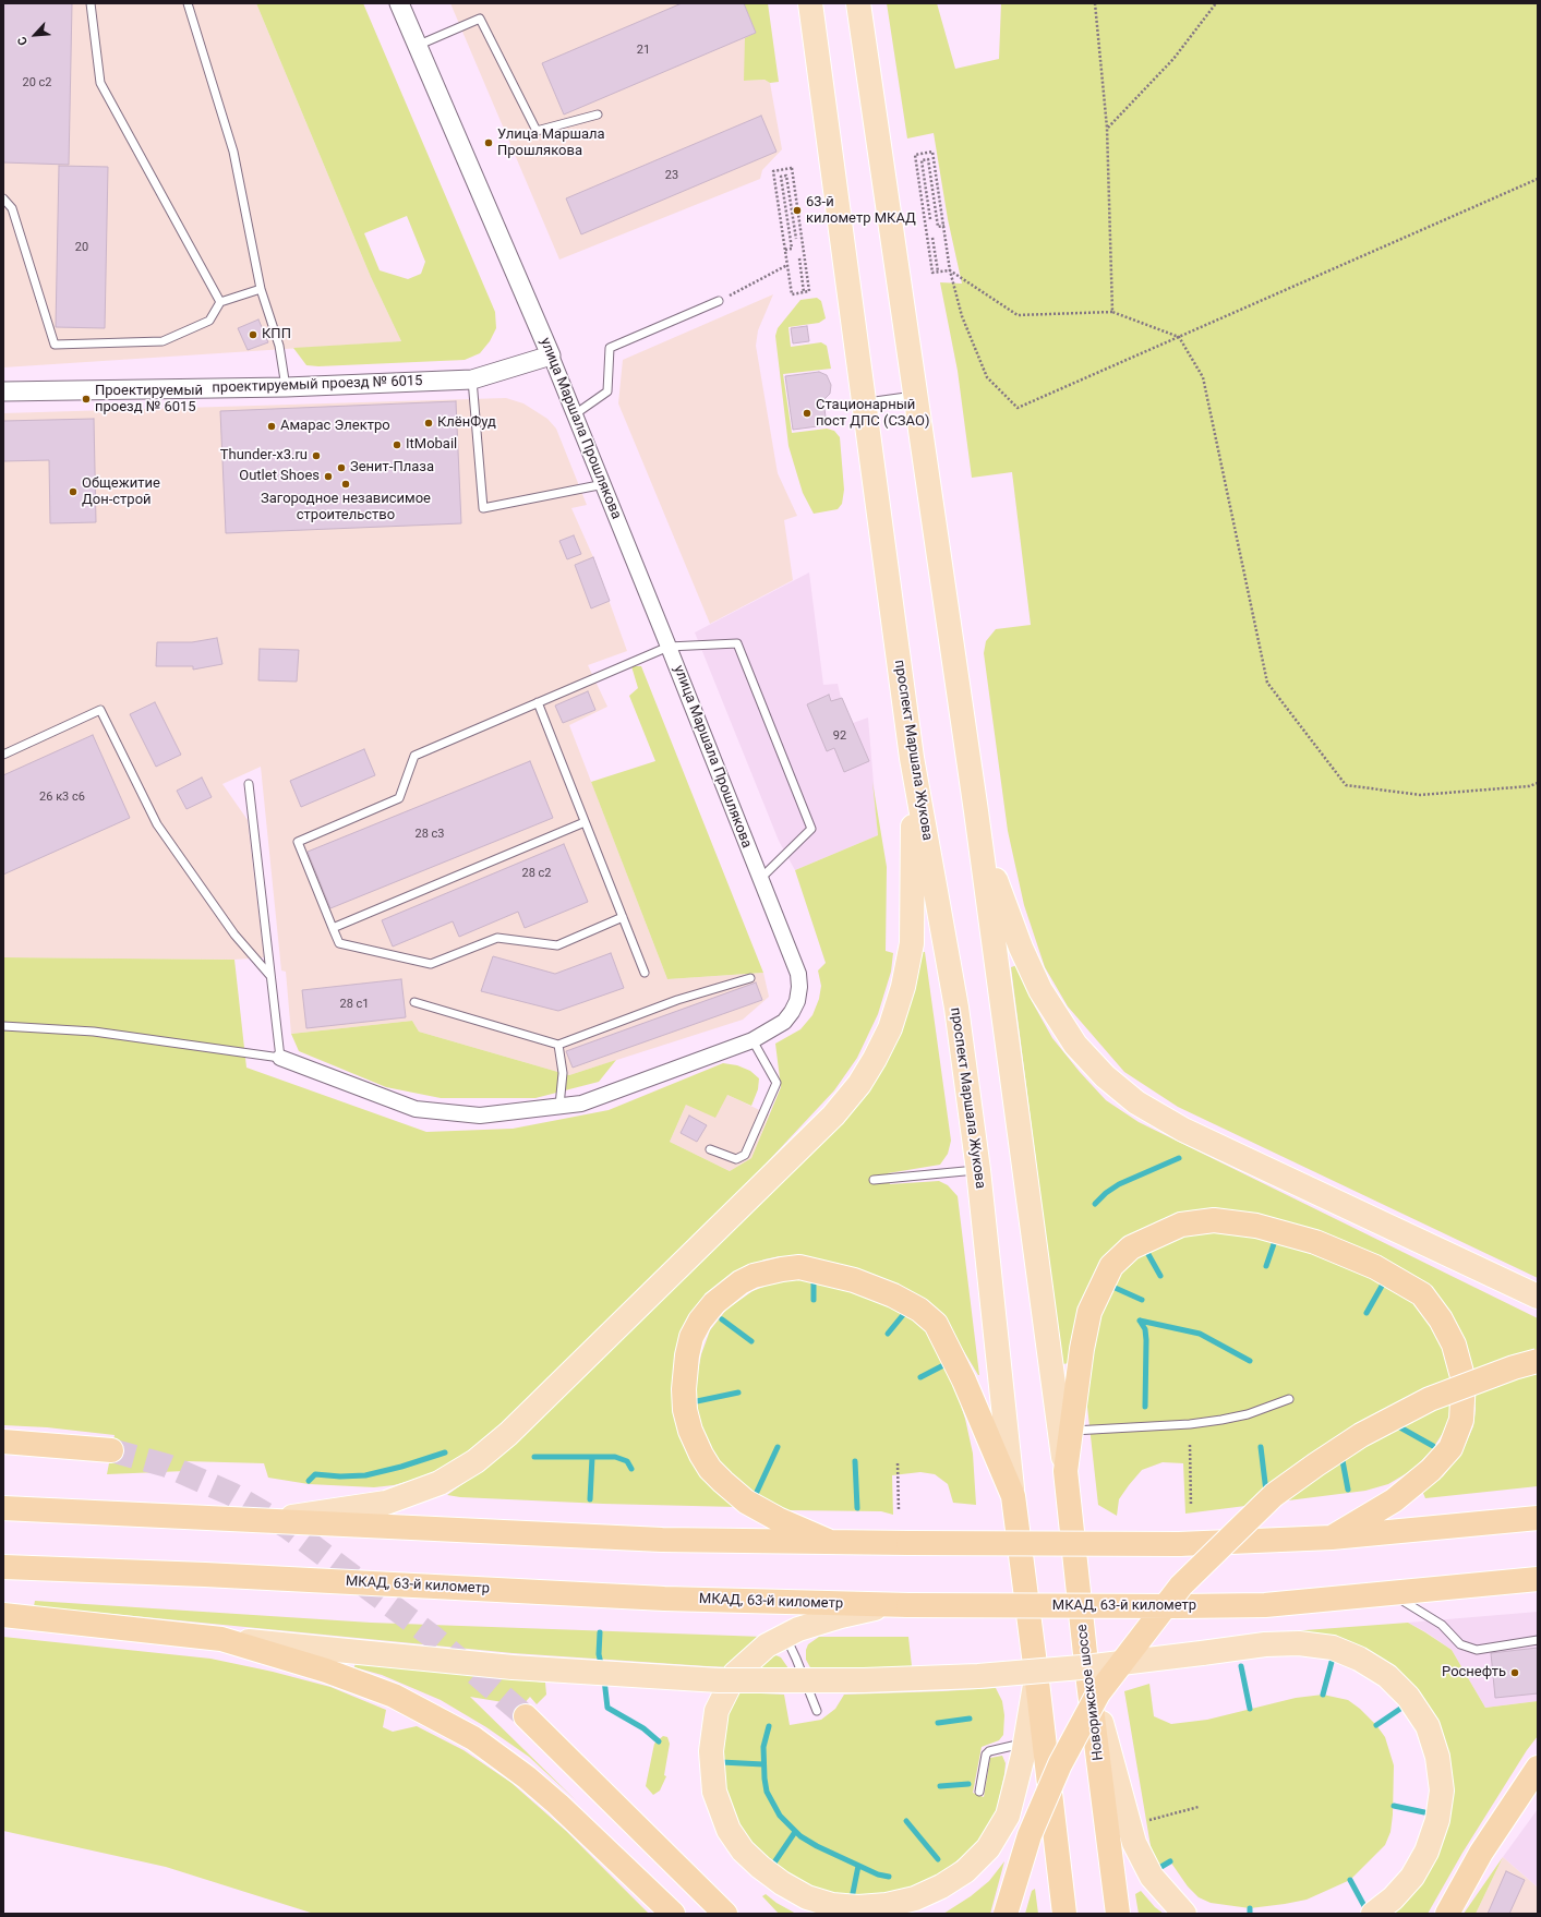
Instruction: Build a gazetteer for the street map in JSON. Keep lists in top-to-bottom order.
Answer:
{
  "streets": {
    "highway": ["МКАД, 63-й километр", "Новорижское шоссе"],
    "main road": ["проспект Маршала Жукова"],
    "street": ["проектируемый проезд № 6015", "улица Маршала Прошлякова"]
  },
  "crossings": [
    ["проектируемый проезд № 6015", "улица Маршала Прошлякова"]
  ],
  "places": [
    "Улица Маршала Прошлякова",
    "63-й километр МКАД",
    "КПП",
    "Проектируемый проезд № 6015",
    "Стационарный пост ДПС (СЗАО)",
    "КлёнФуд",
    "Амарас Электро",
    "ItMobail",
    "Thunder-x3.ru",
    "Зенит-Плаза",
    "Outlet Shoes",
    "Загородное независимое строительство",
    "Общежитие Дон-строй",
    "Роснефть"
  ],
  "house_numbers": [
    "21",
    "20 с2",
    "23",
    "20",
    "92",
    "26 к3 с6",
    "28 с3",
    "28 с2",
    "28 с1"
  ],
  "north": "bottom left"
}
